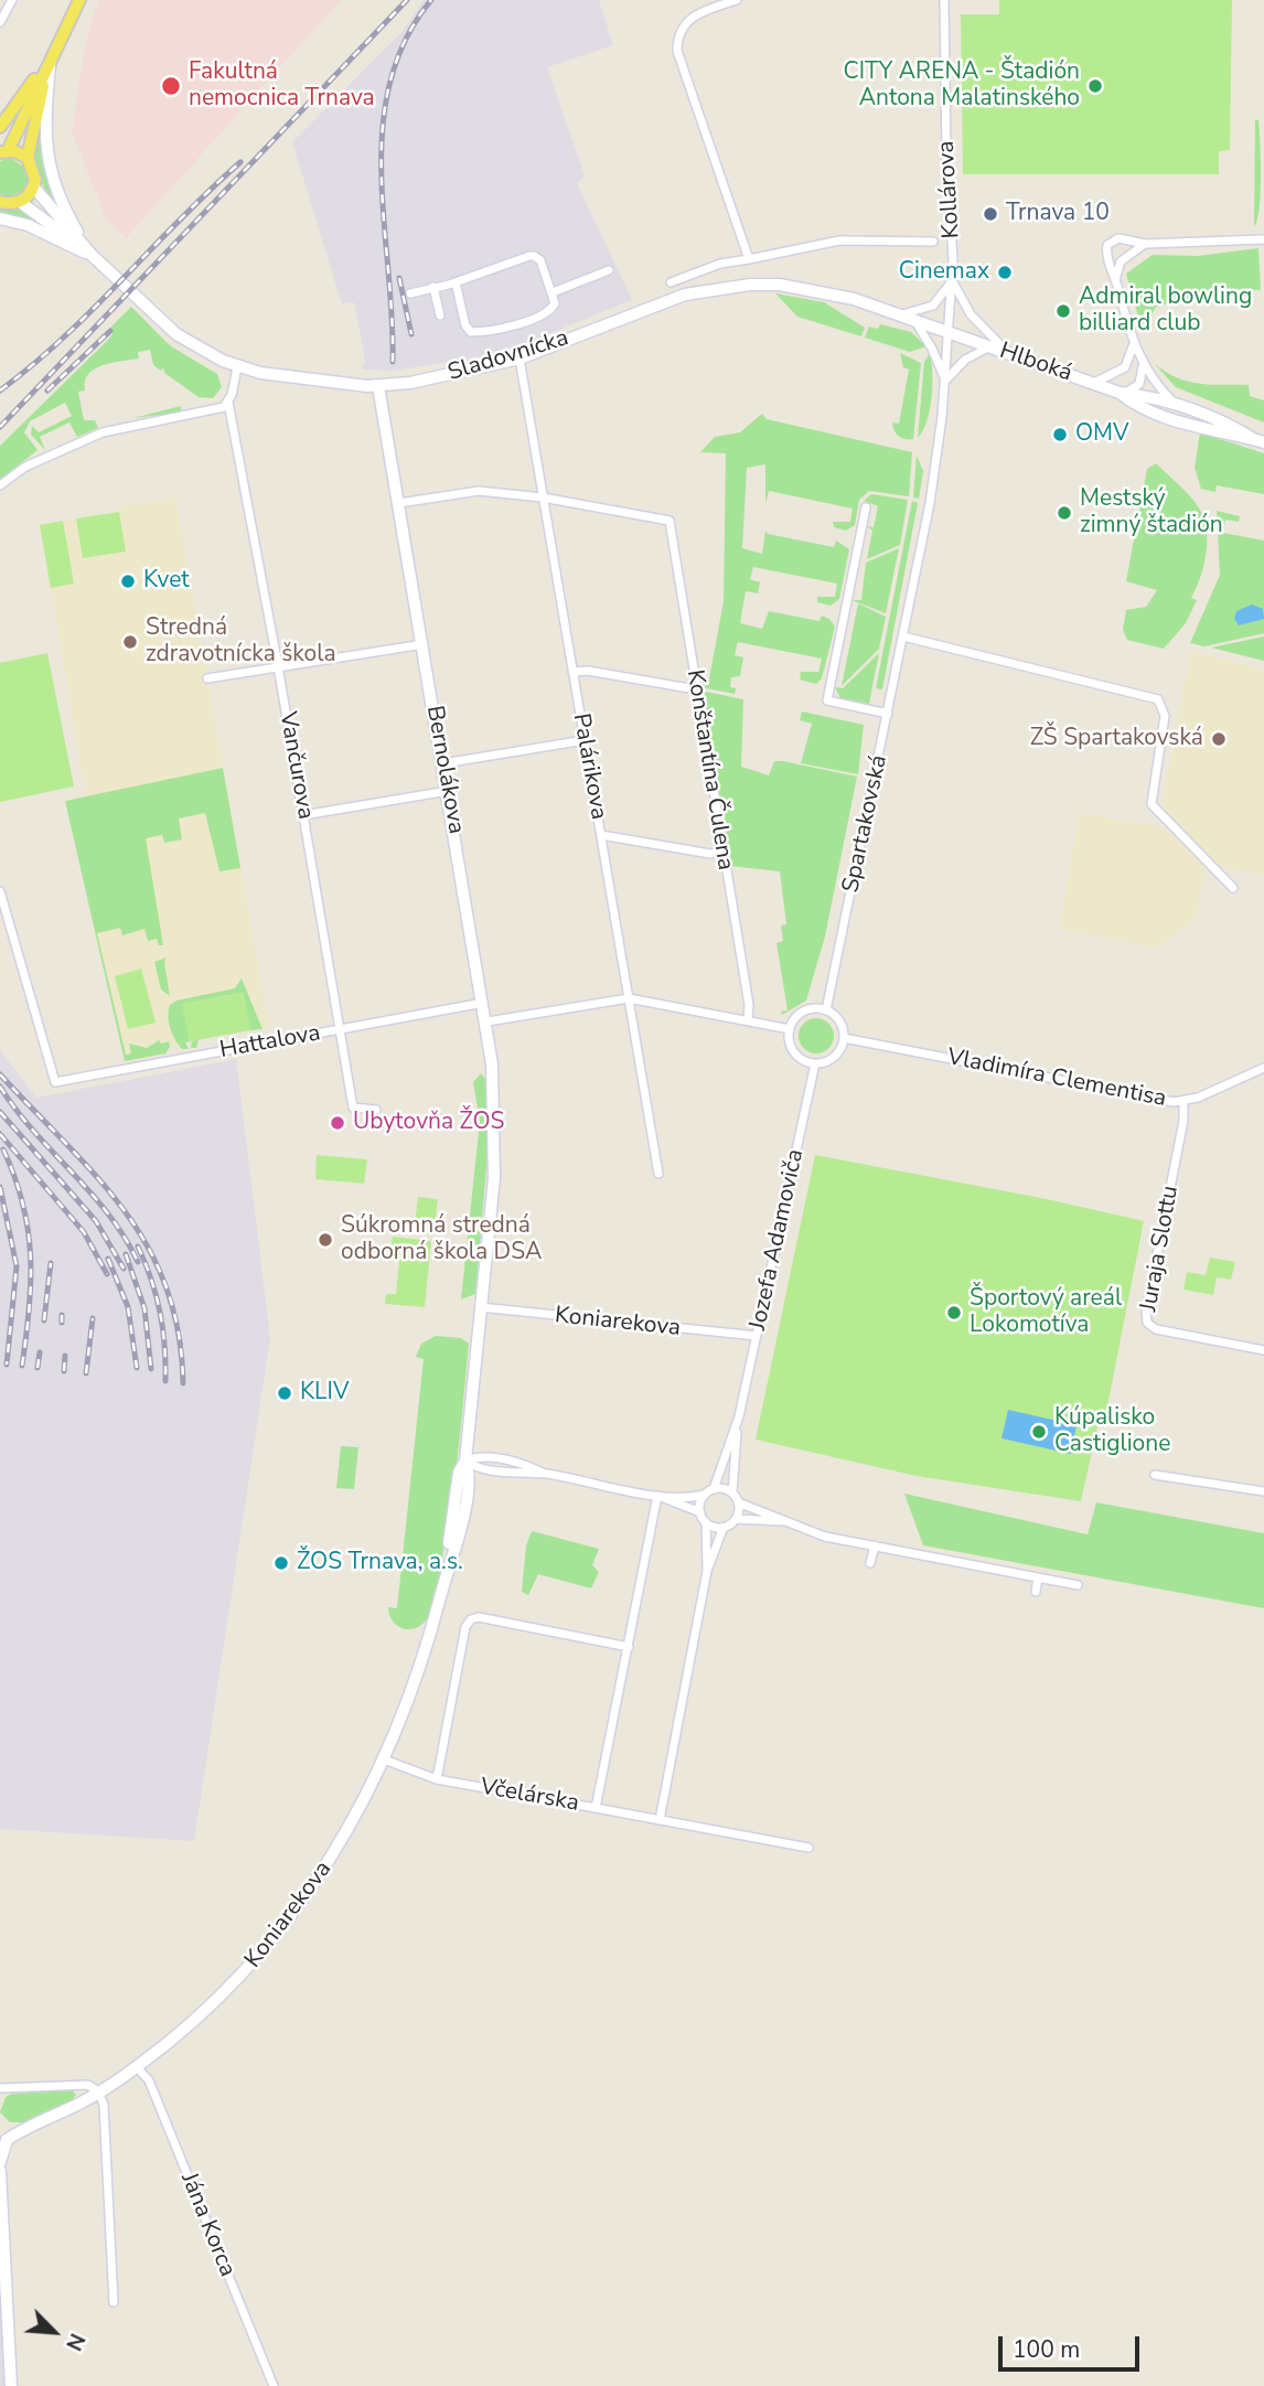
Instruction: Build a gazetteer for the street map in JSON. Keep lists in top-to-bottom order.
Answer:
{
  "streets": {
    "street": [
      "Kollárova",
      "Sladovnícka",
      "Hlboká",
      "Vančurova",
      "Palárikova",
      "Bernolákova",
      "Konštantína Čulena",
      "Spartakovská",
      "Hattalova",
      "Vladimíra Clementisa",
      "Jozefa Adamoviča",
      "Juraja Slottu",
      "Koniarekova",
      "Včelárska",
      "Jána Korca"
    ]
  },
  "crossings": [
    ["Kollárova", "Sladovnícka"],
    ["Kollárova", "Hlboká"],
    ["Kollárova", "Spartakovská"],
    ["Sladovnícka", "Hlboká"],
    ["Sladovnícka", "Palárikova"],
    ["Sladovnícka", "Bernolákova"],
    ["Sladovnícka", "Spartakovská"],
    ["Hlboká", "Spartakovská"],
    ["Vančurova", "Hattalova"],
    ["Palárikova", "Konštantína Čulena"],
    ["Bernolákova", "Hattalova"],
    ["Bernolákova", "Koniarekova"],
    ["Spartakovská", "Vladimíra Clementisa"],
    ["Spartakovská", "Jozefa Adamoviča"],
    ["Vladimíra Clementisa", "Jozefa Adamoviča"],
    ["Vladimíra Clementisa", "Juraja Slottu"],
    ["Jozefa Adamoviča", "Koniarekova"],
    ["Koniarekova", "Včelárska"],
    ["Koniarekova", "Jána Korca"]
  ],
  "places": [
    "Fakultná nemocnica Trnava",
    "CITY ARENA - Štadión Antona Malatinského",
    "Trnava 10",
    "Cinemax",
    "Admiral bowling billiard club",
    "OMV",
    "Mestský zimný štadión",
    "Kvet",
    "Stredná zdravotnícka škola",
    "ZŠ Spartakovská",
    "Ubytovňa ŽOS",
    "Súkromná stredná odborná škola DSA",
    "Športový areál Lokomotíva",
    "KLIV",
    "Kúpalisko Castiglione",
    "ŽOS Trnava, a.s."
  ],
  "scale_bar": "100 m",
  "north": "bottom right"
}
